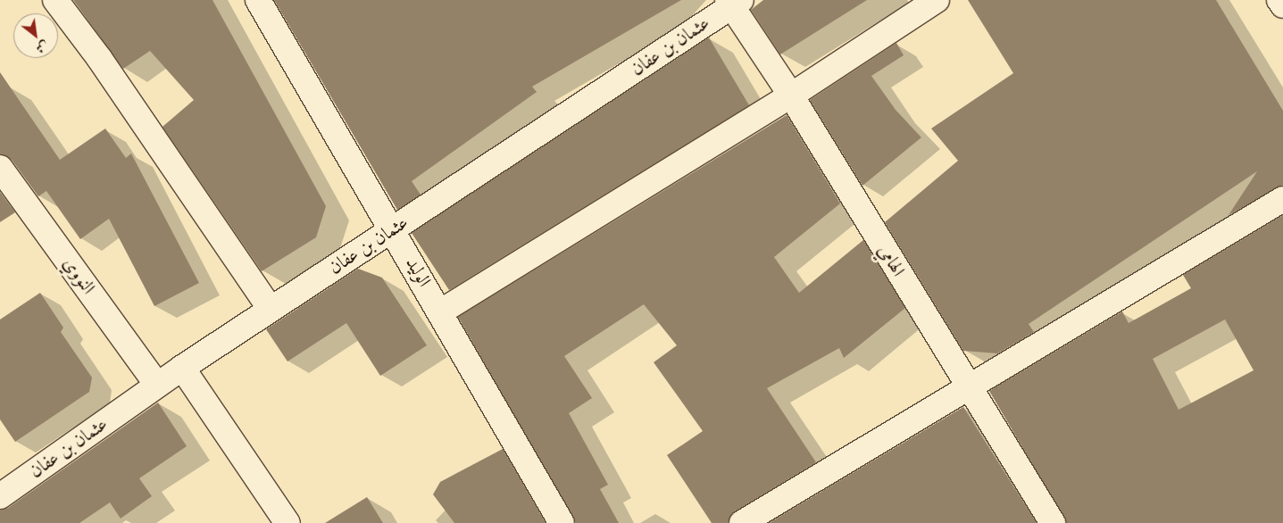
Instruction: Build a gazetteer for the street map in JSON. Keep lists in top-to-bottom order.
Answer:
{
  "streets": {
    "street": [
      "عثمان بن عفان",
      "الهامي",
      "الوليد",
      "النووي"
    ]
  },
  "crossings": [
    ["عثمان بن عفان", "الهامي"],
    ["عثمان بن عفان", "الوليد"],
    ["عثمان بن عفان", "النووي"]
  ],
  "north": "bottom right"
}
